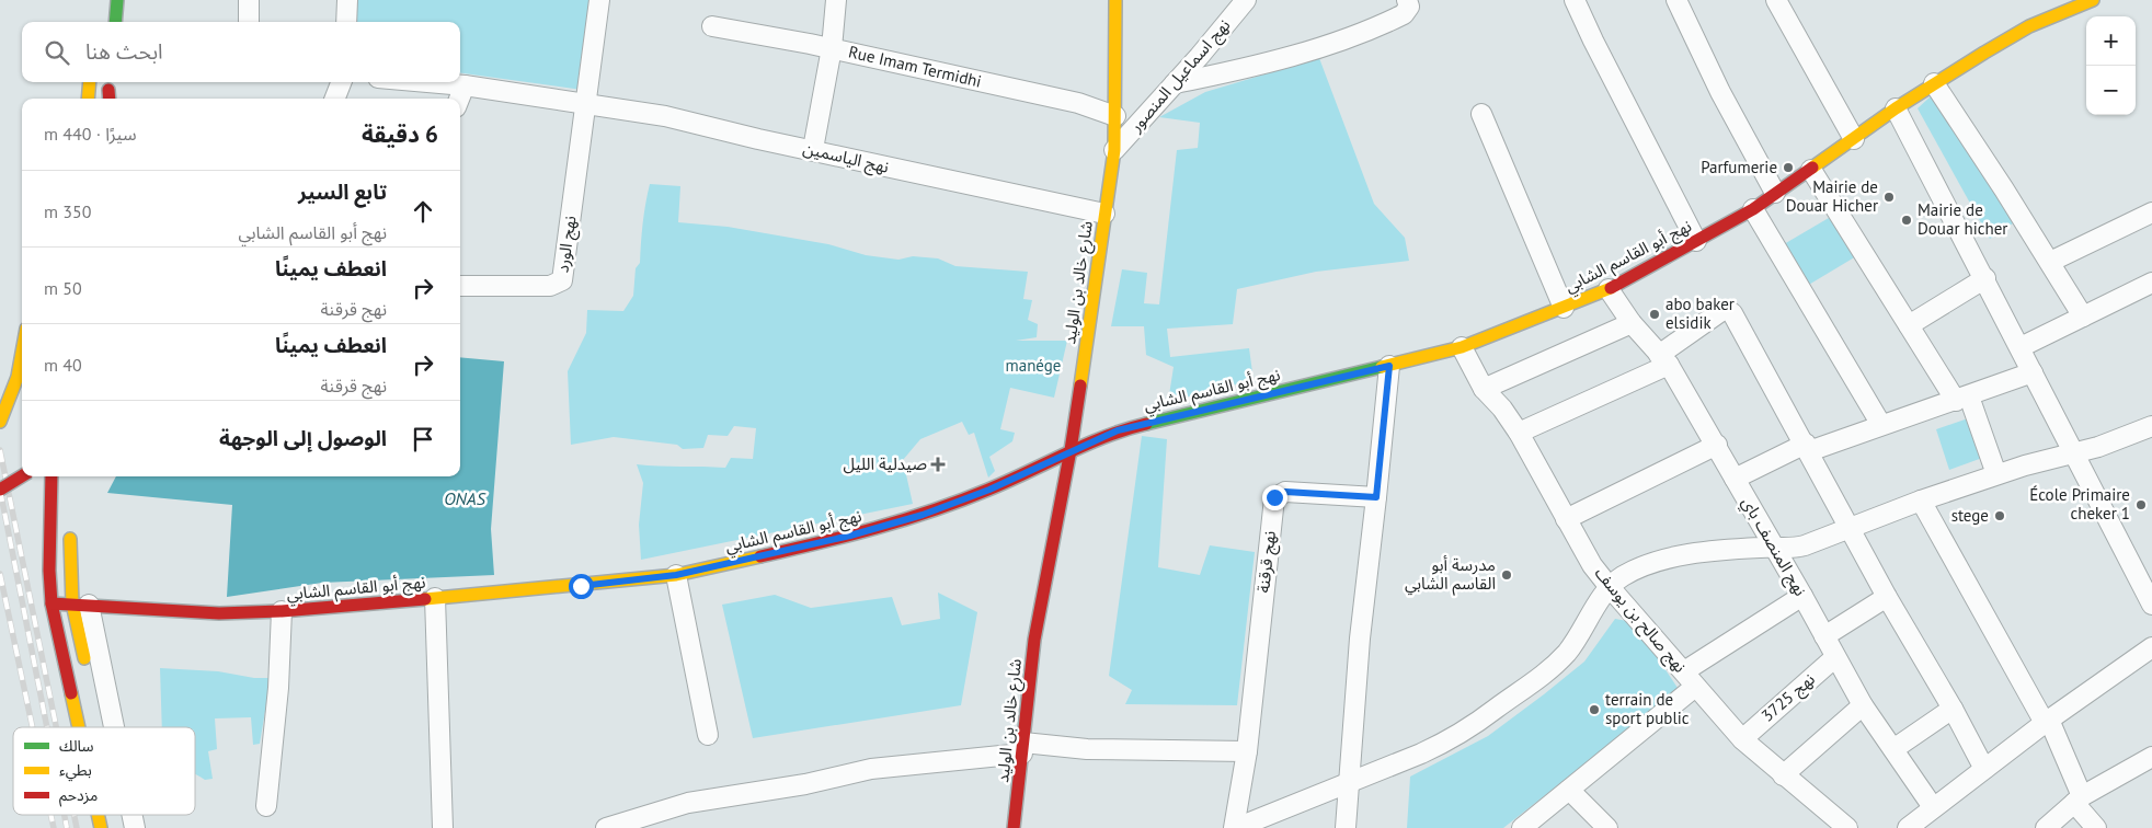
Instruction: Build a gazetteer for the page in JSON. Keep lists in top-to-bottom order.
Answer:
{
  "streets": {
    "street": [
      "Rue Imam Termidhi",
      "نهج اسماعيل المنصور",
      "نهج الياسمين",
      "نهج الورد",
      "نهج أبو القاسم الشابي",
      "شارع خالد بن الوليد",
      "نهج المنصف باي",
      "نهج قرقنة",
      "نهج صالح بن يوسف",
      "نهج 3725"
    ]
  },
  "crossings": [
    ["Rue Imam Termidhi", "شارع خالد بن الوليد"],
    ["نهج اسماعيل المنصور", "شارع خالد بن الوليد"],
    ["نهج الياسمين", "نهج الورد"],
    ["نهج الياسمين", "شارع خالد بن الوليد"],
    ["نهج أبو القاسم الشابي", "شارع خالد بن الوليد"],
    ["نهج أبو القاسم الشابي", "نهج المنصف باي"],
    ["نهج أبو القاسم الشابي", "نهج صالح بن يوسف"],
    ["نهج المنصف باي", "نهج 3725"],
    ["نهج صالح بن يوسف", "نهج 3725"]
  ],
  "water": ["ONAS"],
  "parks": ["manége"],
  "places": {
    "other": [
      "Parfumerie",
      "Mairie de Douar Hicher",
      "Mairie de Douar hicher",
      "abo baker elsidik",
      "École Primaire cheker 1",
      "stege",
      "مدرسة أبو القاسم الشابي",
      "terrain de sport public"
    ],
    "health": ["صيدلية الليل"]
  },
  "legend": ["سالك", "بطيء", "مزدحم"],
  "page": {
    "map_buttons": ["+", "−"],
    "search": "ابحث هنا",
    "heading": ["6 دقيقة", "سيرًا · 440 m"],
    "list": [
      ["تابع السير", "نهج أبو القاسم الشابي", "350 m"],
      ["انعطف يمينًا", "نهج قرقنة", "50 m"],
      ["انعطف يمينًا", "نهج قرقنة", "40 m"],
      "الوصول إلى الوجهة"
    ]
  }
}
